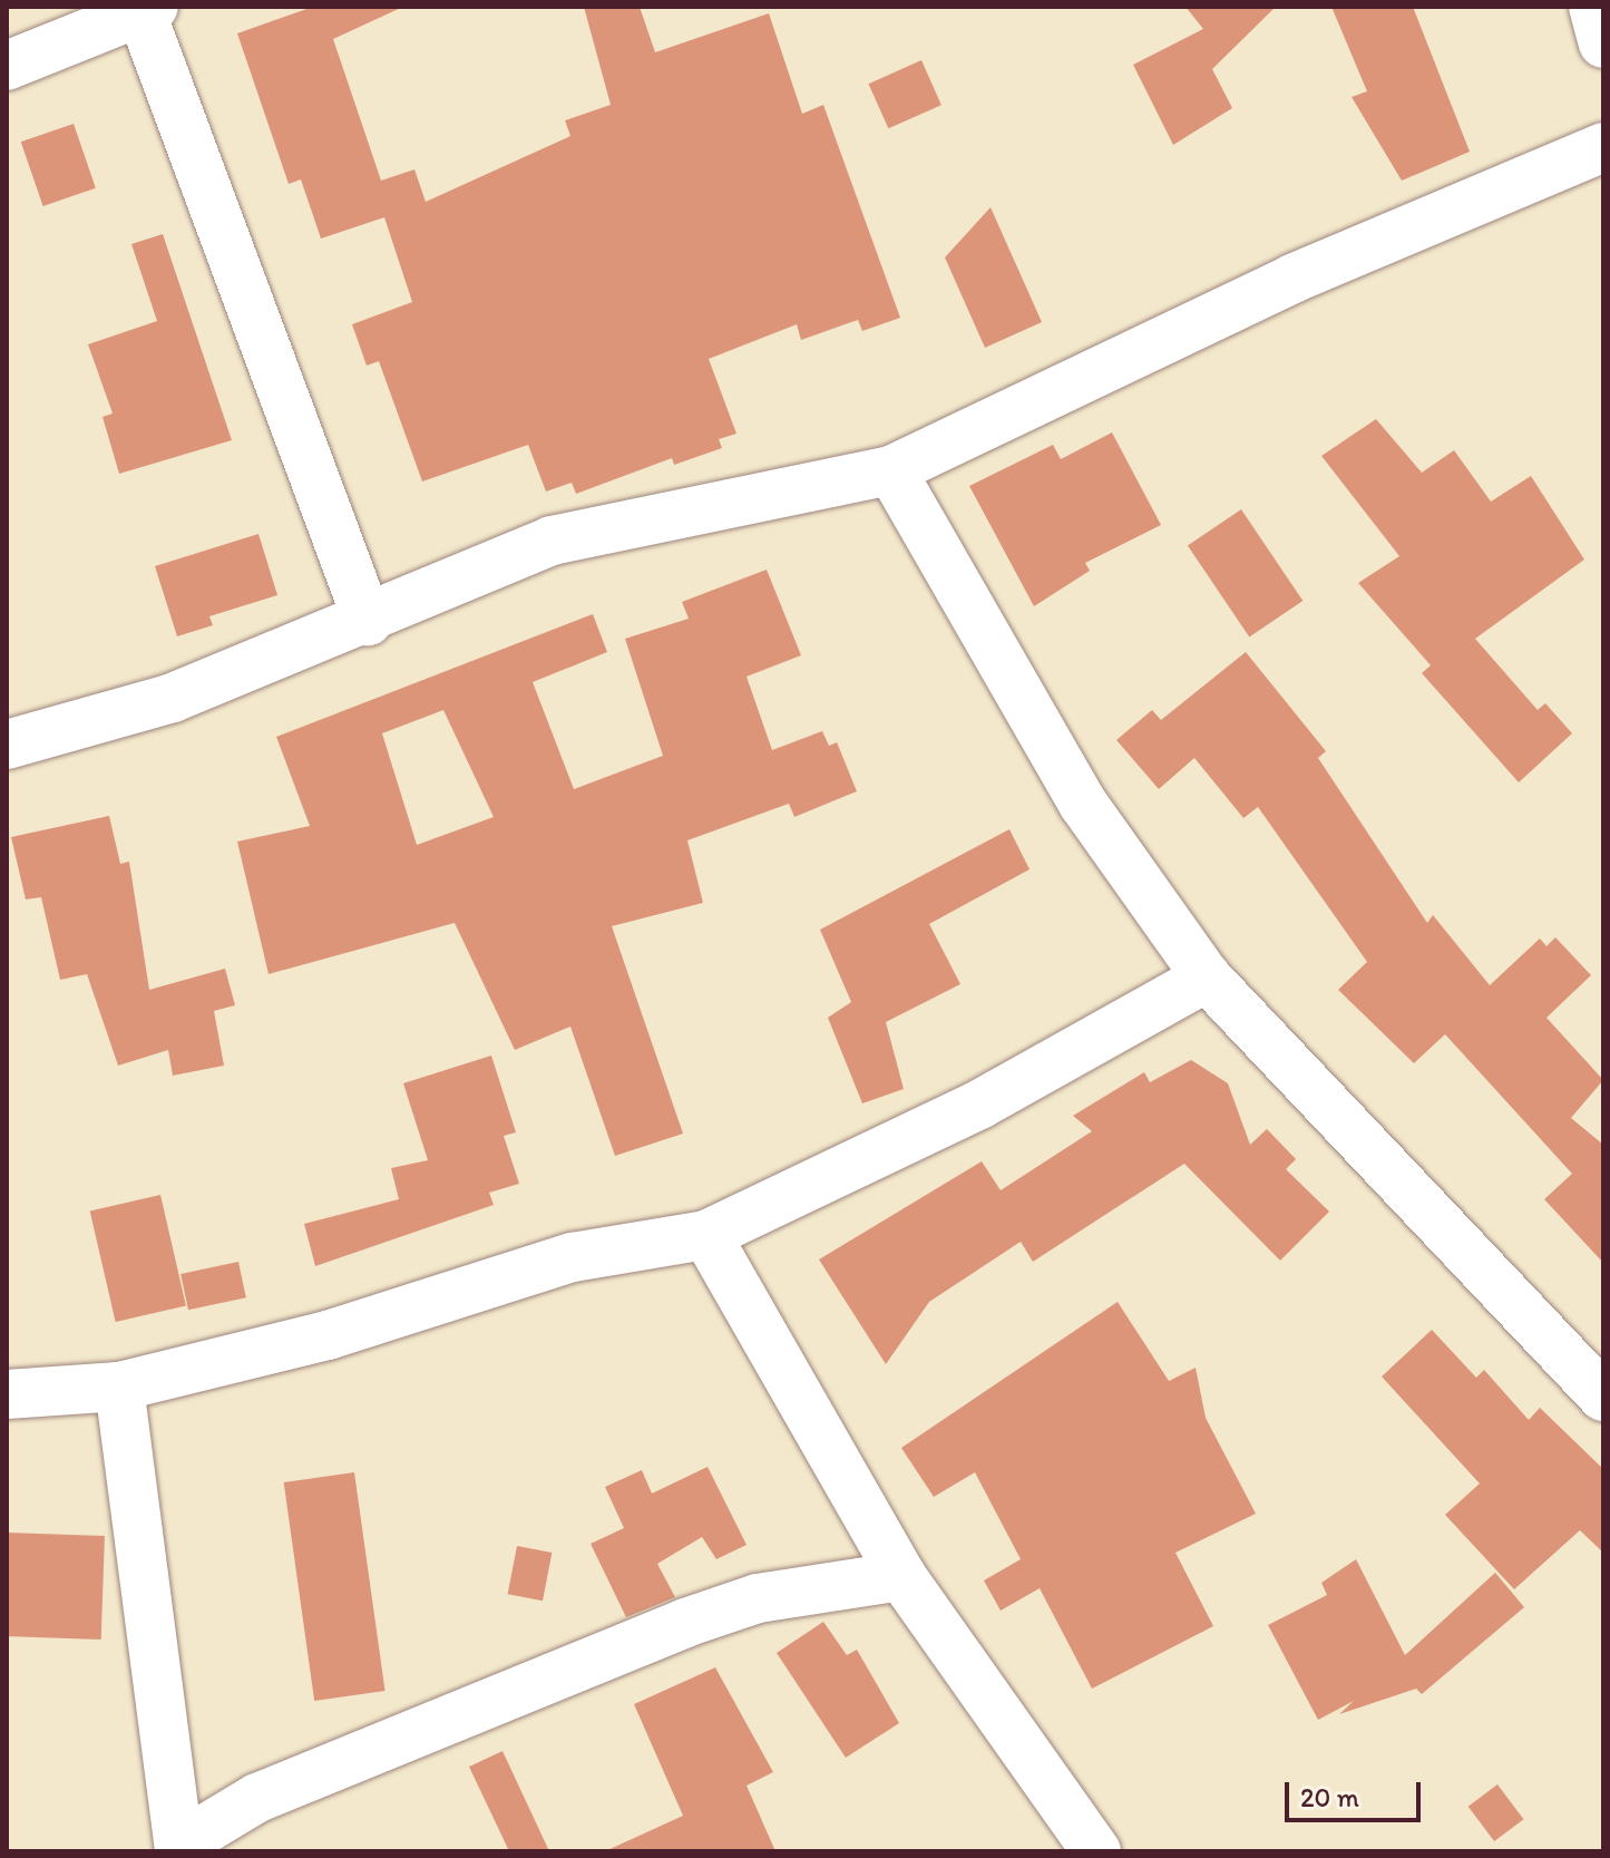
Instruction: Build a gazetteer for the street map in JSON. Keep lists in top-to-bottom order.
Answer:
{
  "scale_bar": "20 m"
}
